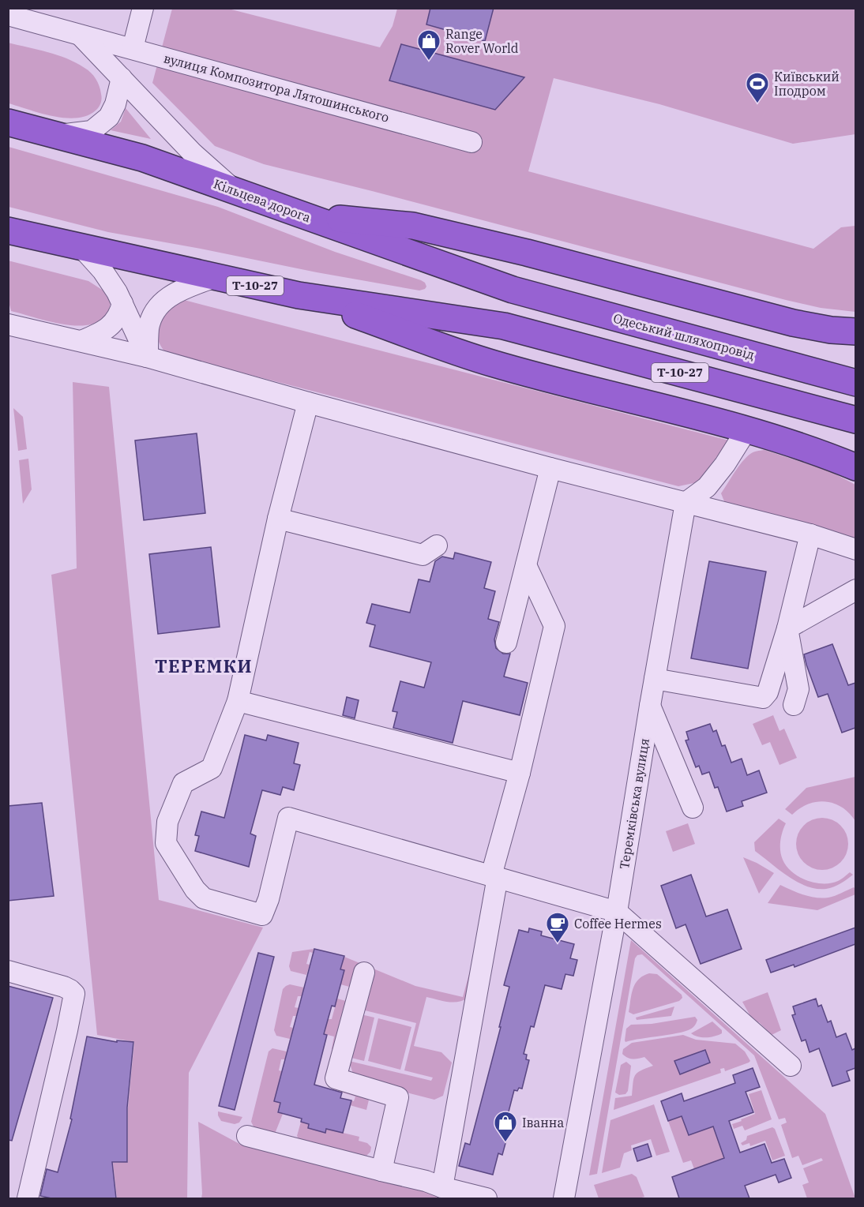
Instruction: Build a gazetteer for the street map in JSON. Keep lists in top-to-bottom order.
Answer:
{
  "streets": {
    "highway": ["Кільцева дорога", "Т-10-27", "Одеський шляхопровід"],
    "street": ["вулиця Композитора Лятошинського", "Теремківська вулиця"]
  },
  "crossings": [
    ["вулиця Композитора Лятошинського", "Кільцева дорога"],
    ["Кільцева дорога", "Одеський шляхопровід"]
  ],
  "districts": ["ТЕРЕМКИ"],
  "places": {
    "shop": ["Range Rover World", "Іванна"],
    "sports": ["Київський Іподром"],
    "cafe": ["Coffee Hermes"]
  }
}
